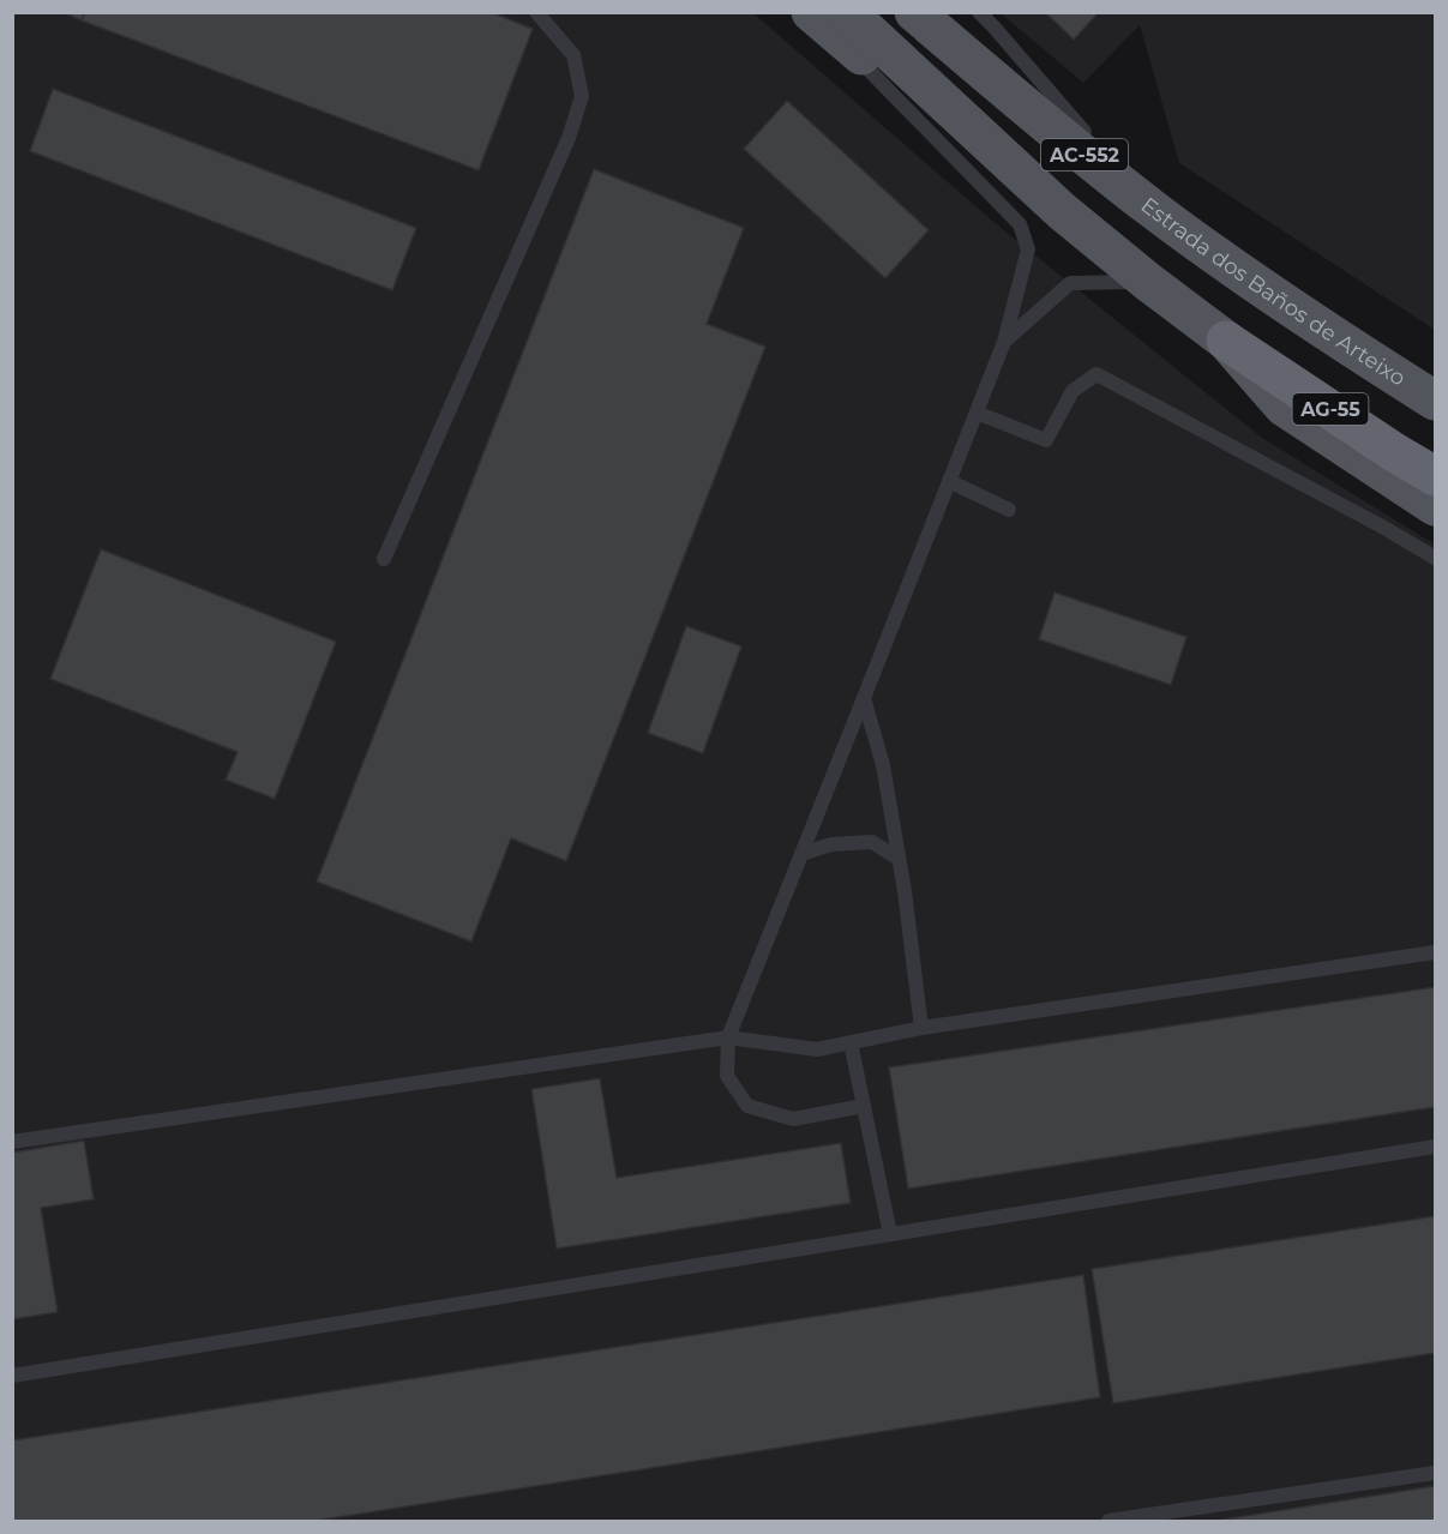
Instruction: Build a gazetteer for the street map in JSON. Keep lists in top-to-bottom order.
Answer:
{
  "streets": {
    "highway": ["AG-55"],
    "main road": ["AC-552", "Estrada dos Baños de Arteixo"]
  },
  "crossings": [
    ["AC-552", "Estrada dos Baños de Arteixo"],
    ["AC-552", "AG-55"]
  ]
}
